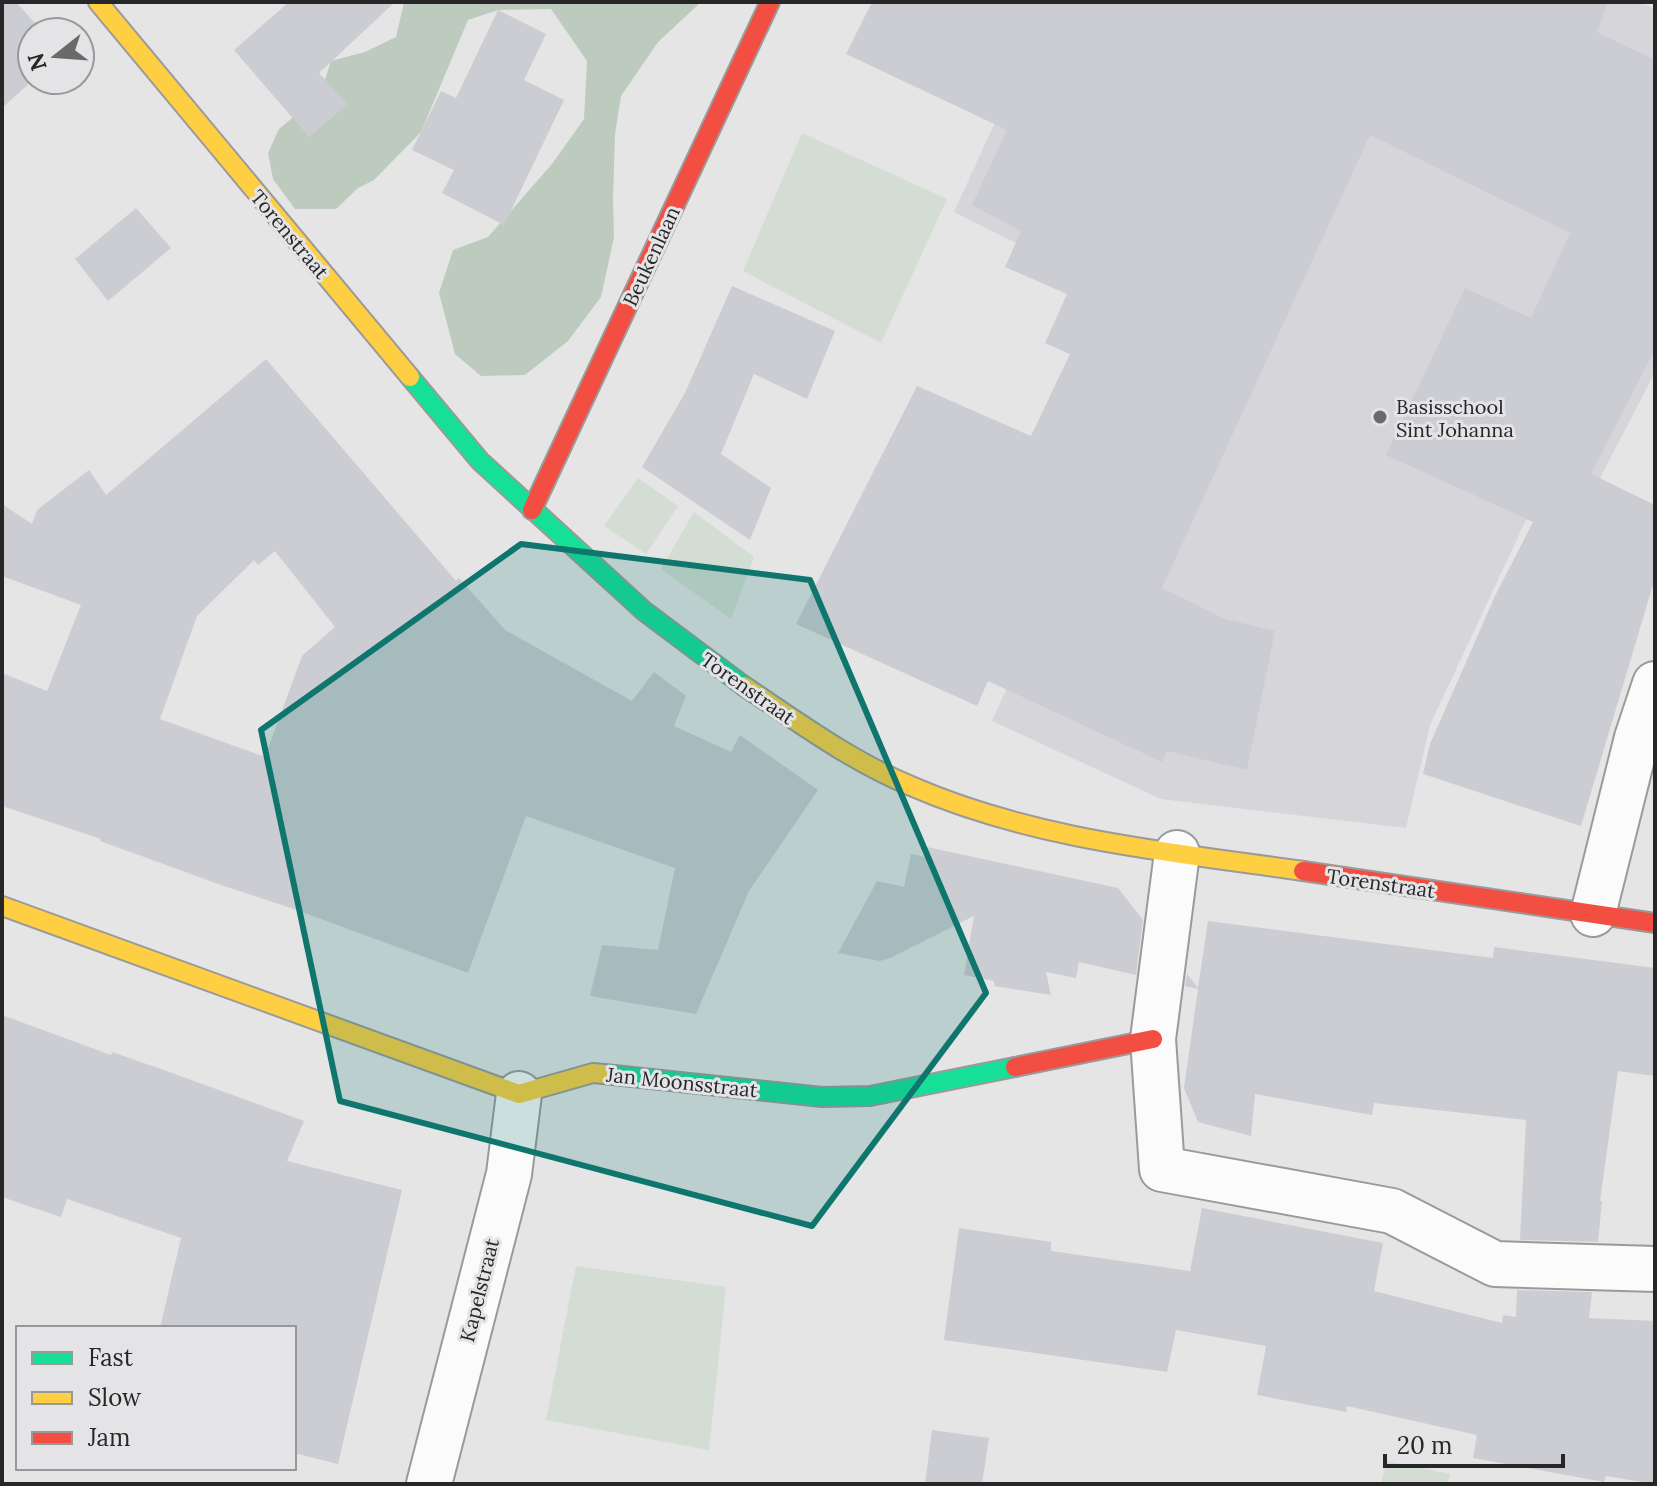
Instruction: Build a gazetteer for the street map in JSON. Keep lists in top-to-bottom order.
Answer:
{
  "streets": {
    "street": [
      "Torenstraat",
      "Beukenlaan",
      "Jan Moonsstraat",
      "Kapelstraat"
    ]
  },
  "crossings": [
    ["Torenstraat", "Beukenlaan"],
    ["Jan Moonsstraat", "Kapelstraat"]
  ],
  "places": ["Basisschool Sint Johanna"],
  "legend": ["Fast", "Slow", "Jam"],
  "scale_bar": "20 m",
  "north": "left"
}
